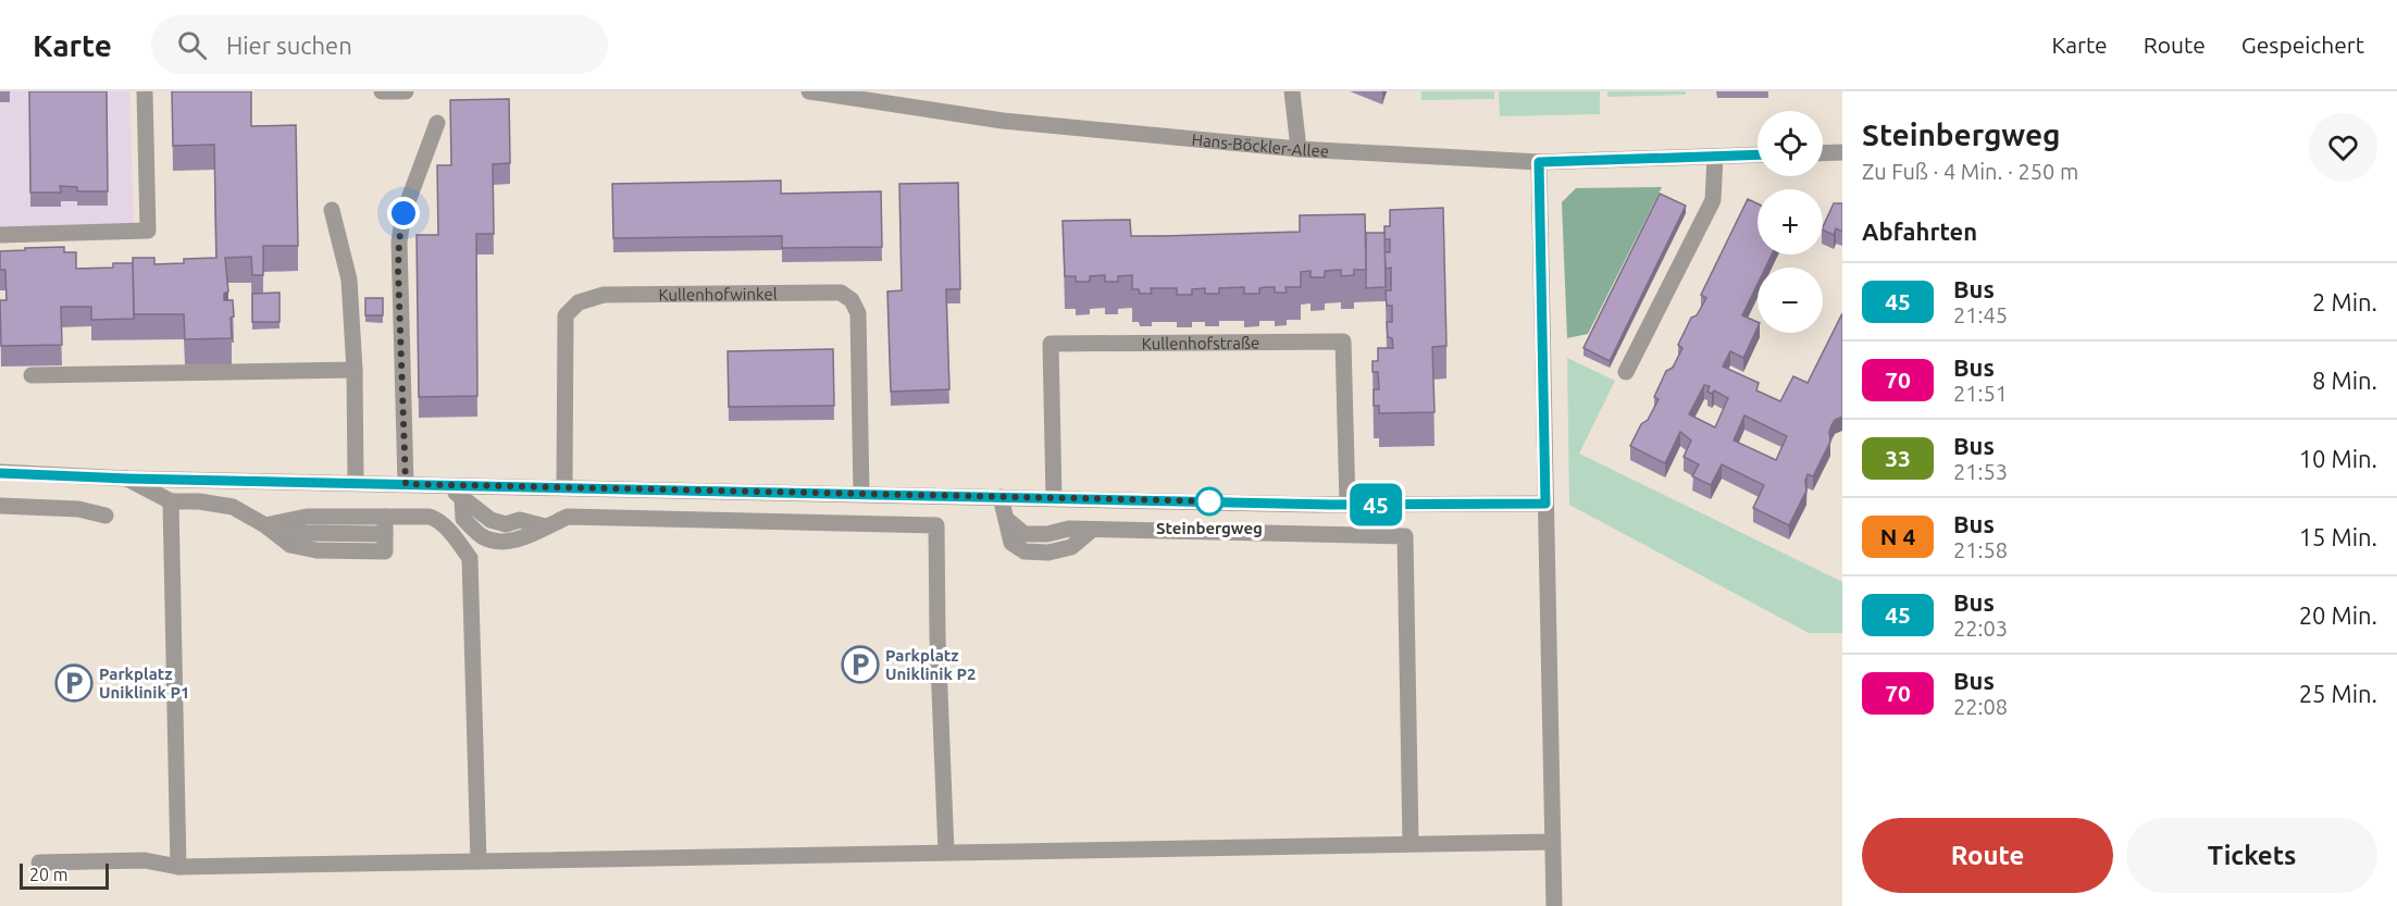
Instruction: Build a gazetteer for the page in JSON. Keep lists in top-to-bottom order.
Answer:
{
  "streets": {
    "street": ["Hans-Böckler-Allee", "Kullenhofwinkel", "Kullenhofstraße"]
  },
  "places": {
    "other": ["Steinbergweg"],
    "parking": ["Parkplatz Uniklinik P2", "Parkplatz Uniklinik P1"]
  },
  "lines": ["bus line 45"],
  "scale_bar": "20 m",
  "page": {
    "header": "Karte",
    "search": "Hier suchen",
    "nav": ["Karte", "Route", "Gespeichert"],
    "on_map": "45",
    "heading": [
      ["Steinbergweg", "Zu Fuß · 4 Min. · 250 m"],
      "Abfahrten"
    ],
    "map_buttons": ["+", "−"],
    "list": [
      {
        "mark": "45",
        "name": "Bus",
        "note": "21:45",
        "value": "2 Min."
      },
      {
        "mark": "70",
        "name": "Bus",
        "note": "21:51",
        "value": "8 Min."
      },
      {
        "mark": "33",
        "name": "Bus",
        "note": "21:53",
        "value": "10 Min."
      },
      {
        "mark": "N 4",
        "name": "Bus",
        "note": "21:58",
        "value": "15 Min."
      },
      {
        "mark": "45",
        "name": "Bus",
        "note": "22:03",
        "value": "20 Min."
      },
      {
        "mark": "70",
        "name": "Bus",
        "note": "22:08",
        "value": "25 Min."
      }
    ],
    "buttons": ["Route", "Tickets"],
    "scale": "20 m"
  }
}
